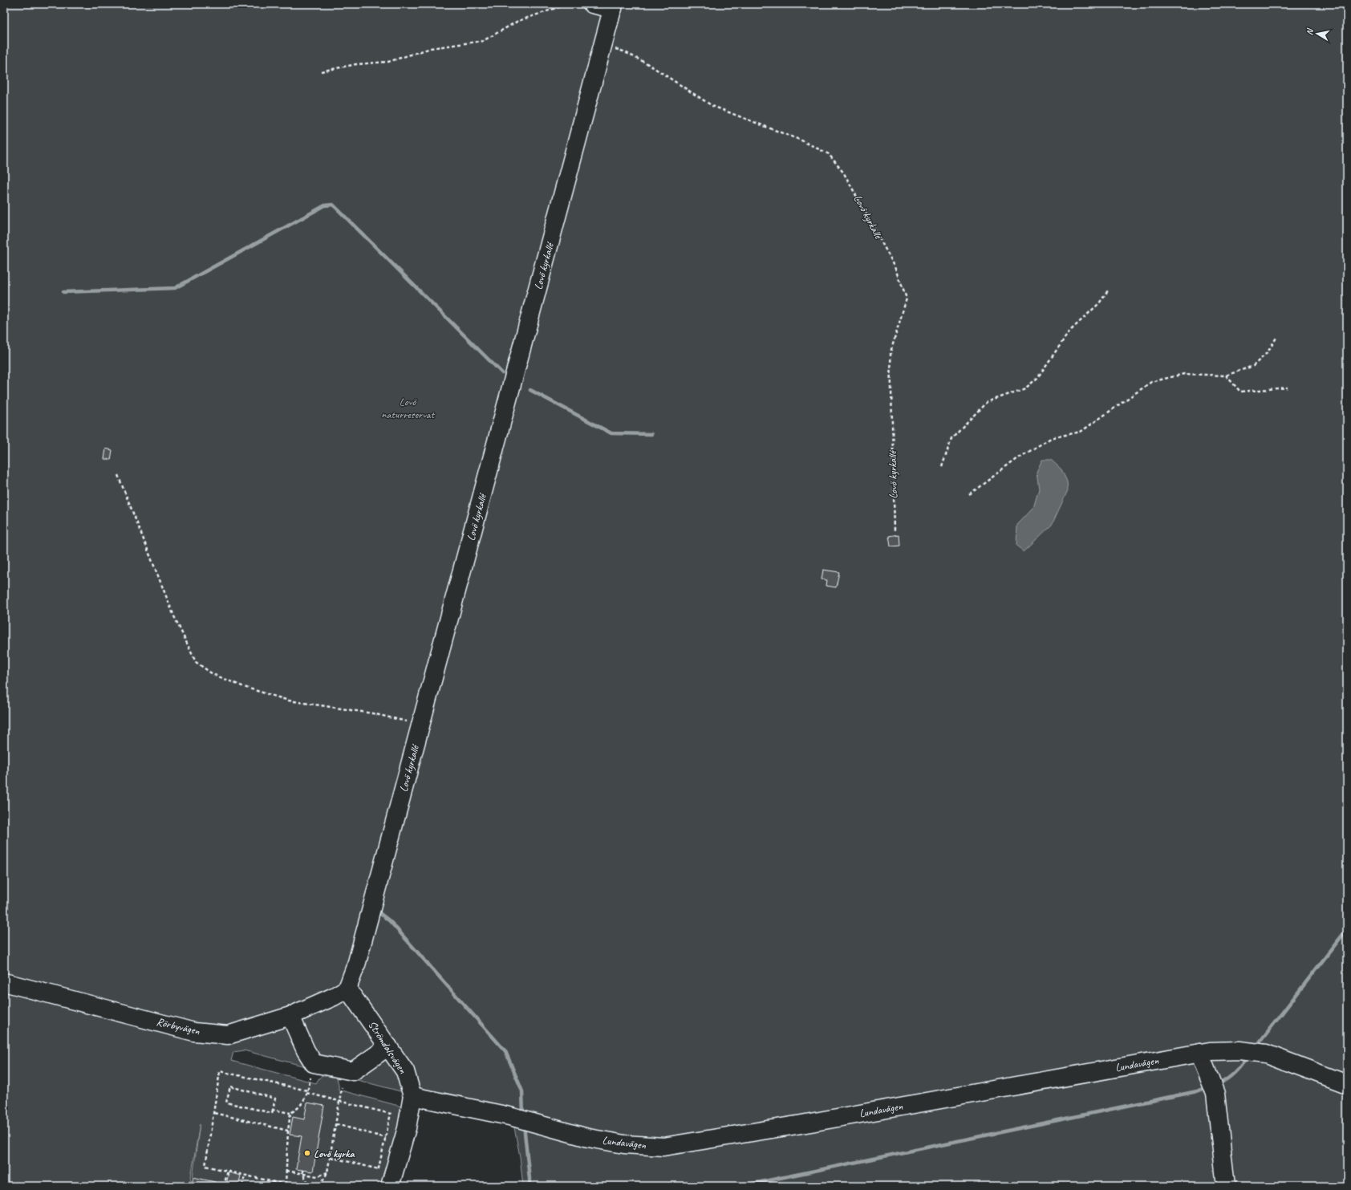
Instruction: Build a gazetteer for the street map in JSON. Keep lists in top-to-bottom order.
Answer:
{
  "streets": {
    "street": [
      "Lovö kyrkallé",
      "Rörbyvägen",
      "Strömdalsvägen",
      "Lundavägen"
    ]
  },
  "crossings": [
    ["Lovö kyrkallé", "Rörbyvägen"],
    ["Lovö kyrkallé", "Strömdalsvägen"],
    ["Rörbyvägen", "Strömdalsvägen"],
    ["Strömdalsvägen", "Lundavägen"]
  ],
  "parks": ["Lovö naturreservat"],
  "places": ["Lovö kyrka"],
  "north": "left"
}
